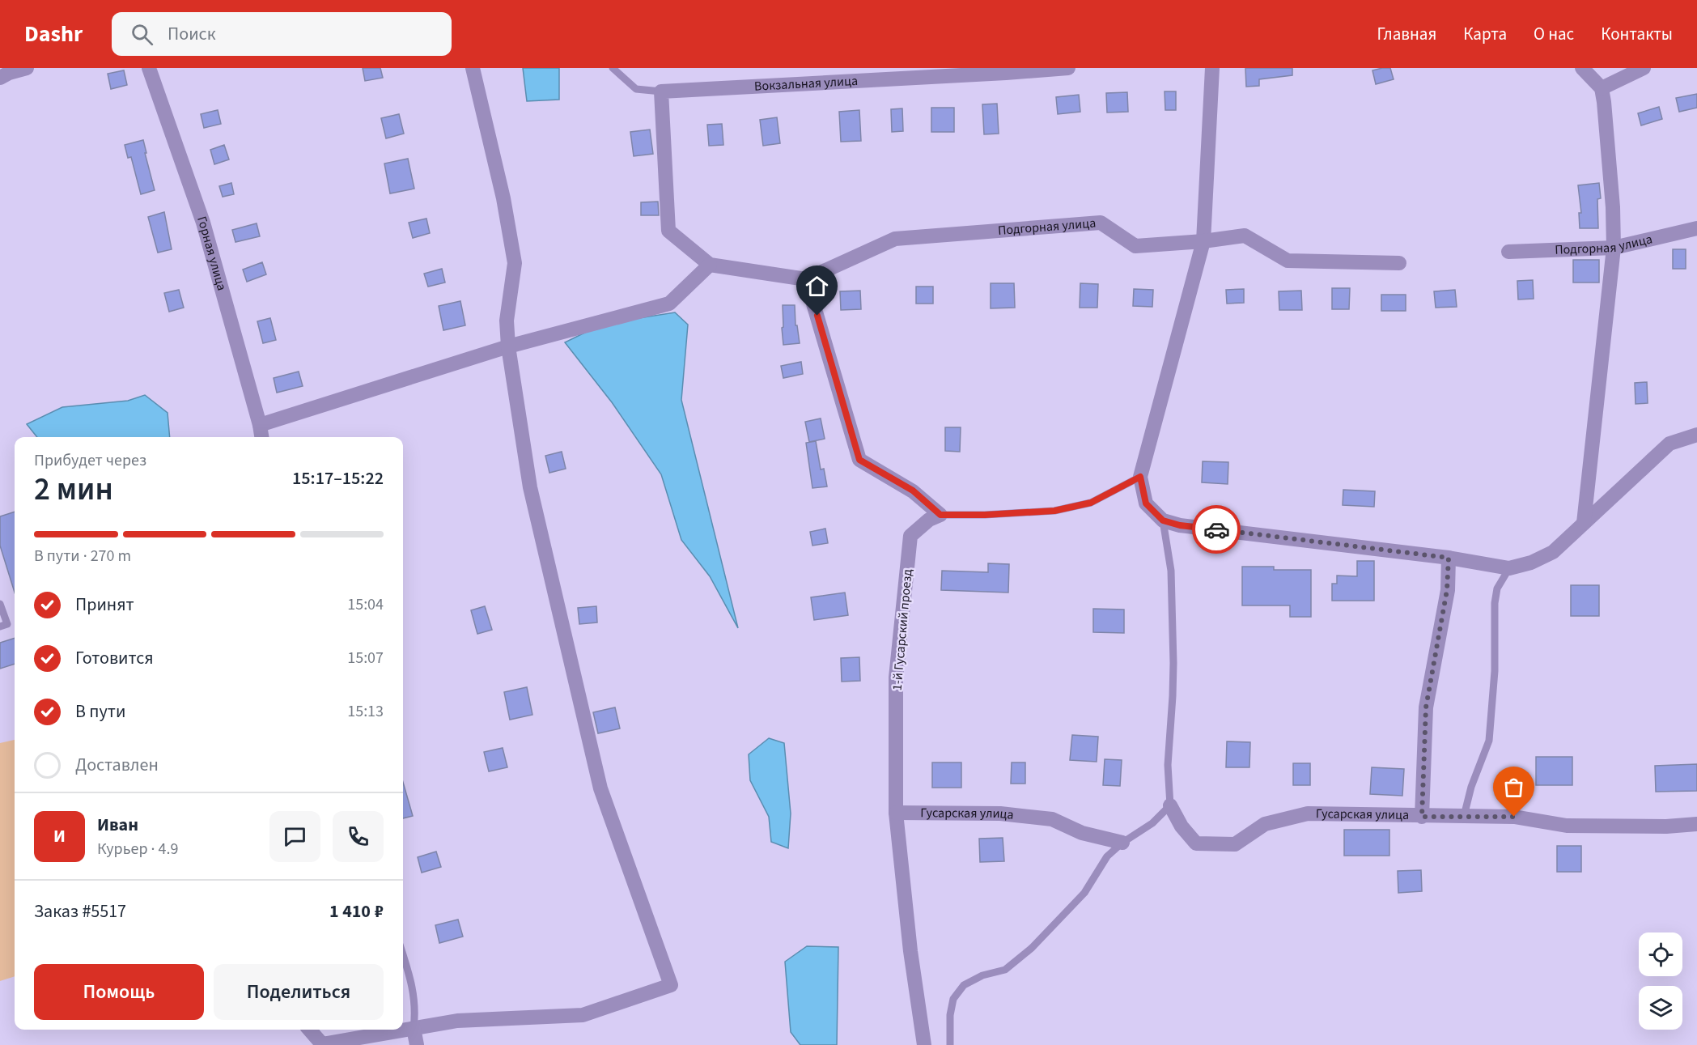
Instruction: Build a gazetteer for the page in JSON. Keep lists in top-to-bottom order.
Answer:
{
  "streets": {
    "street": [
      "Вокзальная улица",
      "Подгорная улица",
      "Горная улица",
      "1-й Гусарский проезд",
      "Гусарская улица"
    ]
  },
  "crossings": [
    ["1-й Гусарский проезд", "Гусарская улица"]
  ],
  "page": {
    "header": "Dashr",
    "search": "Поиск",
    "nav": [
      "Главная",
      "Карта",
      "О нас",
      "Контакты"
    ],
    "heading": ["2 мин", "Прибудет через", "15:17–15:22"],
    "panel": [
      "Иван",
      "Курьер · 4.9",
      "Заказ #5517",
      "1 410 ₽"
    ],
    "bar": "В пути · 270 m",
    "list": [
      ["Принят", "15:04"],
      ["Готовится", "15:07"],
      ["В пути", "15:13"],
      "Доставлен"
    ],
    "round": "И",
    "buttons": ["Помощь", "Поделиться"]
  }
}
